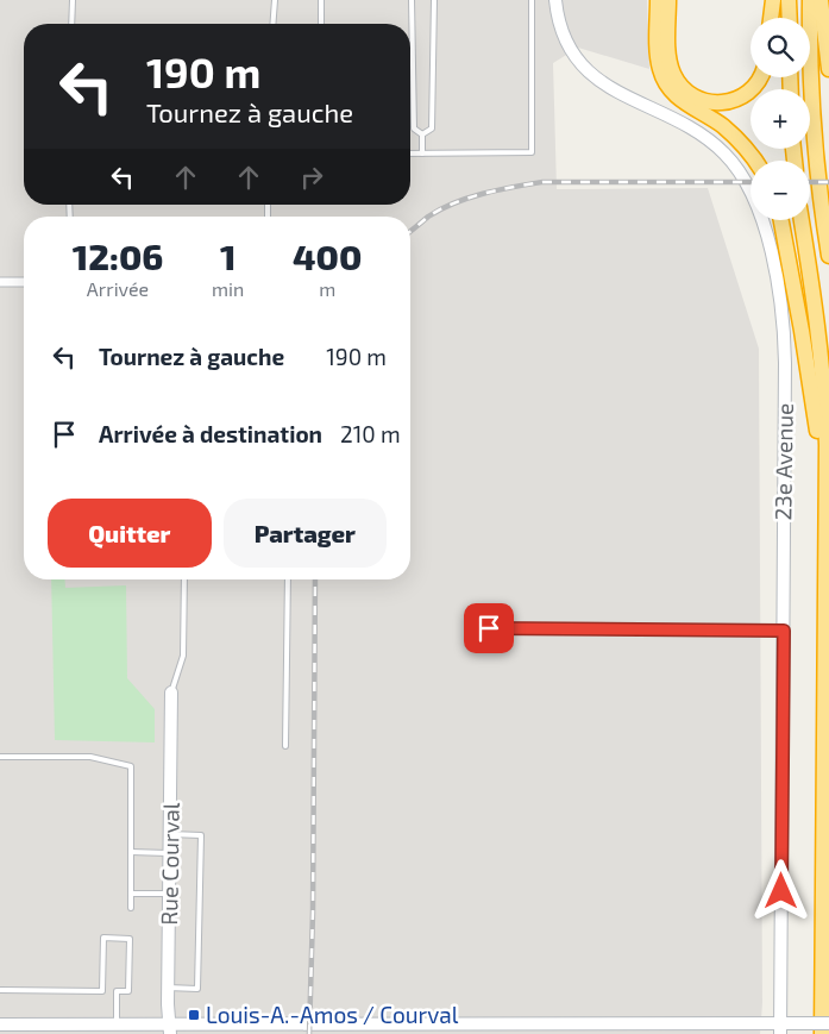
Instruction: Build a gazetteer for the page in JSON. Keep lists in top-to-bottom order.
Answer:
{
  "streets": {
    "street": ["23e Avenue", "Rue Courval"]
  },
  "places": {
    "transit": ["Louis-A.-Amos / Courval"]
  },
  "page": {
    "map_buttons": ["+", "−"],
    "turn": ["190 m", "Tournez à gauche"],
    "eta": [
      "12:06",
      "Arrivée",
      "1",
      "min",
      "400",
      "m"
    ],
    "list": [
      {
        "name": "Tournez à gauche",
        "value": "190 m"
      },
      {
        "name": "Arrivée à destination",
        "value": "210 m"
      }
    ],
    "buttons": ["Quitter", "Partager"]
  }
}
